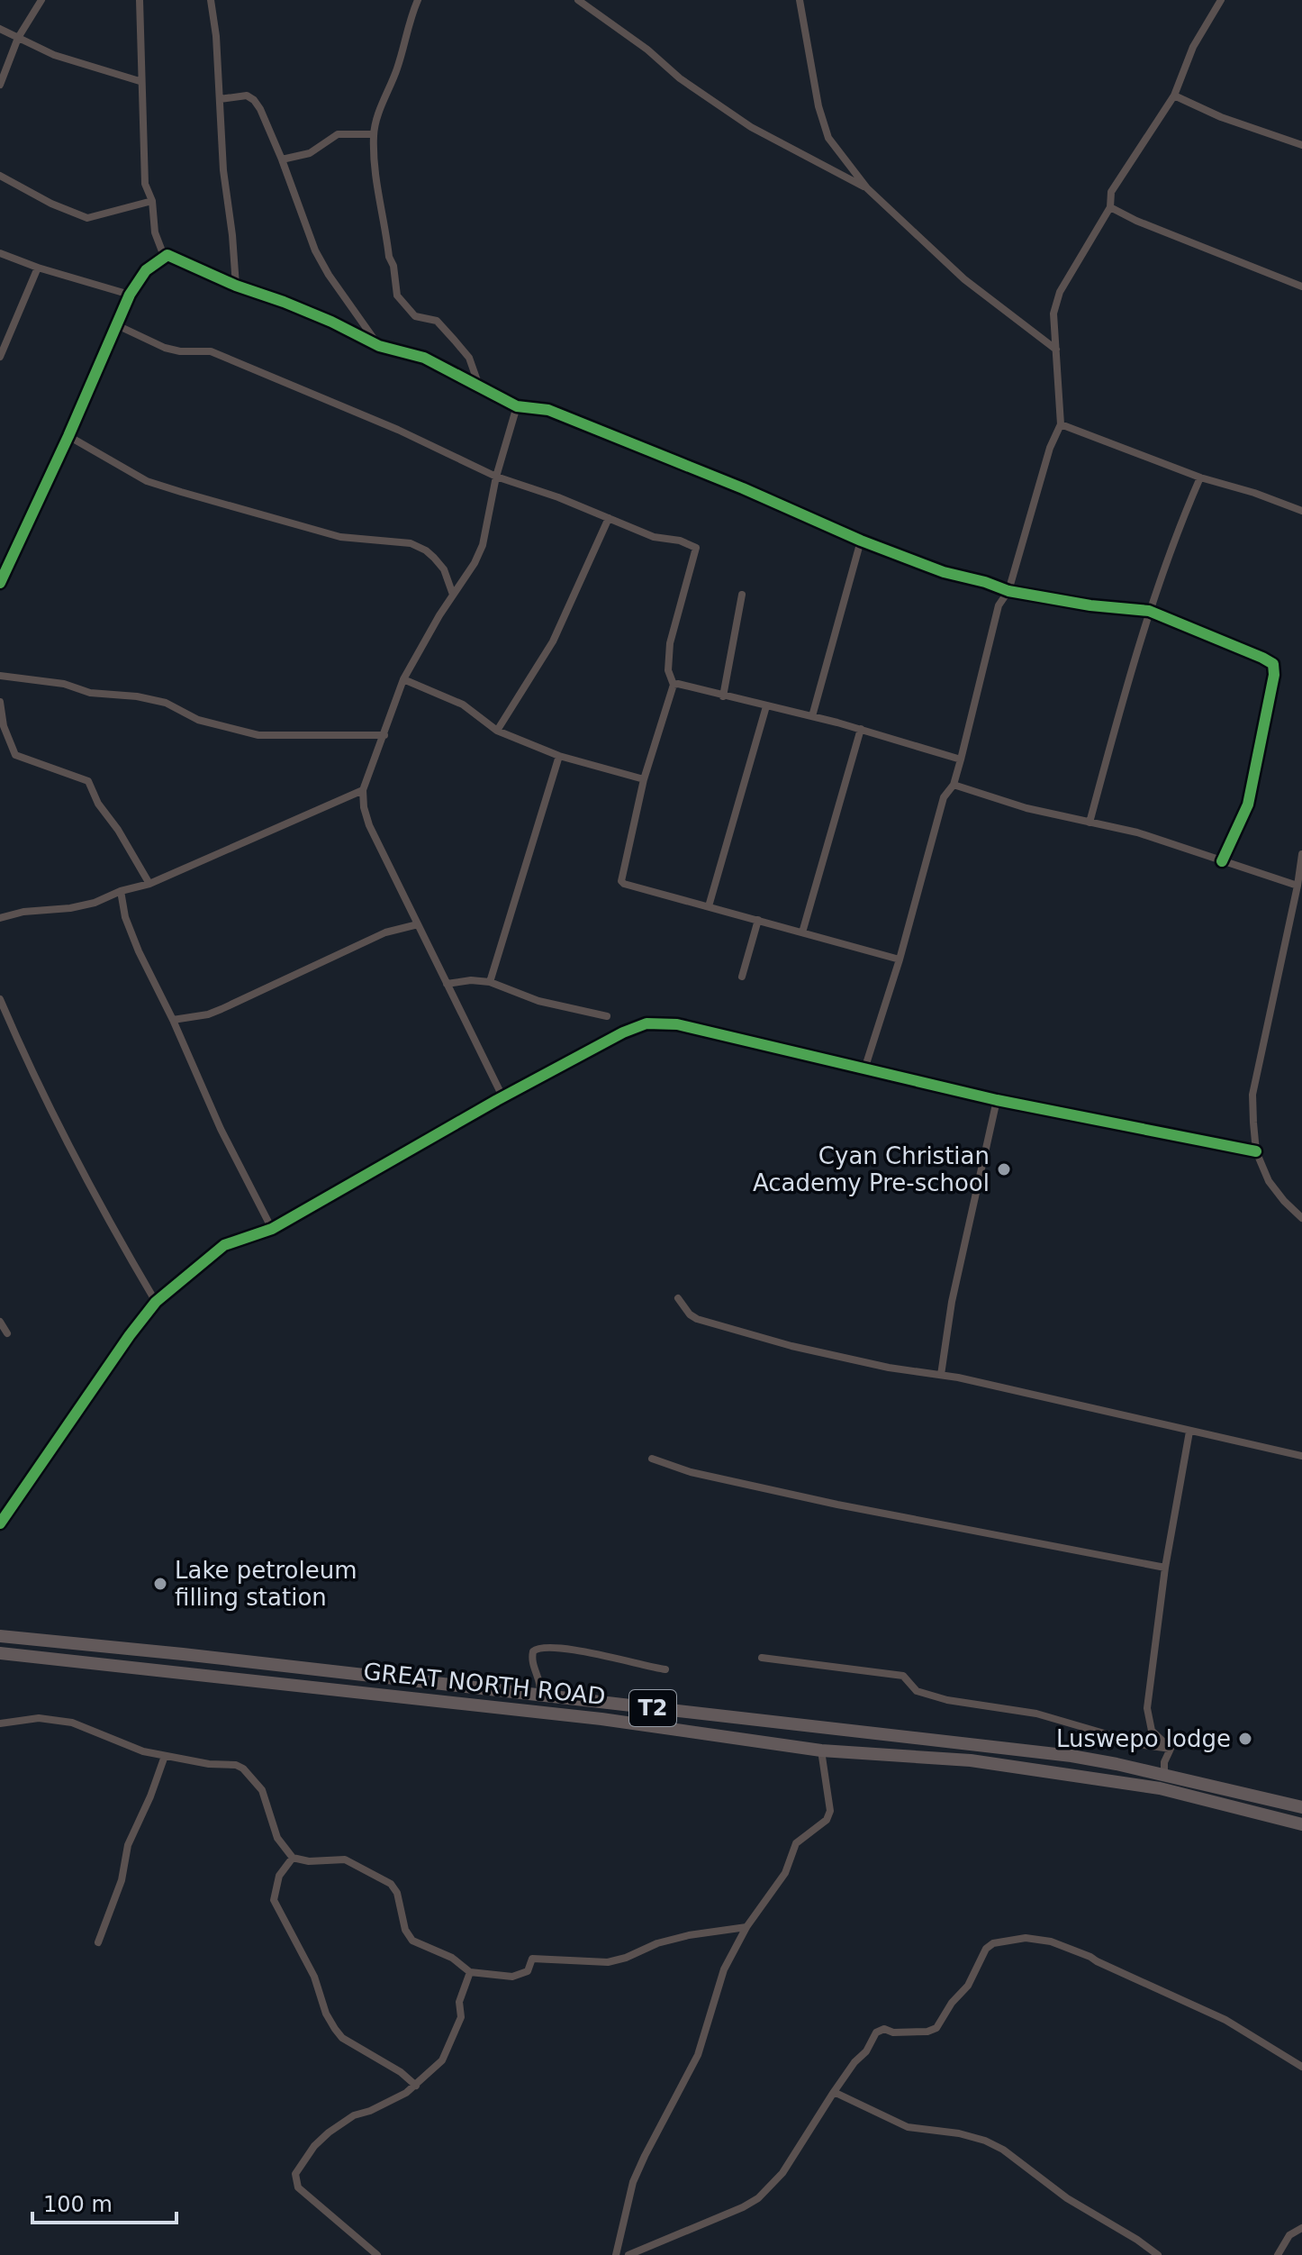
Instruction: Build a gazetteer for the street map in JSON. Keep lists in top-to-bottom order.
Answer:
{
  "streets": {
    "highway": ["GREAT NORTH ROAD", "T2"]
  },
  "places": ["Cyan Christian Academy Pre-school", "Lake petroleum filling station", "Luswepo lodge"],
  "scale_bar": "100 m"
}
